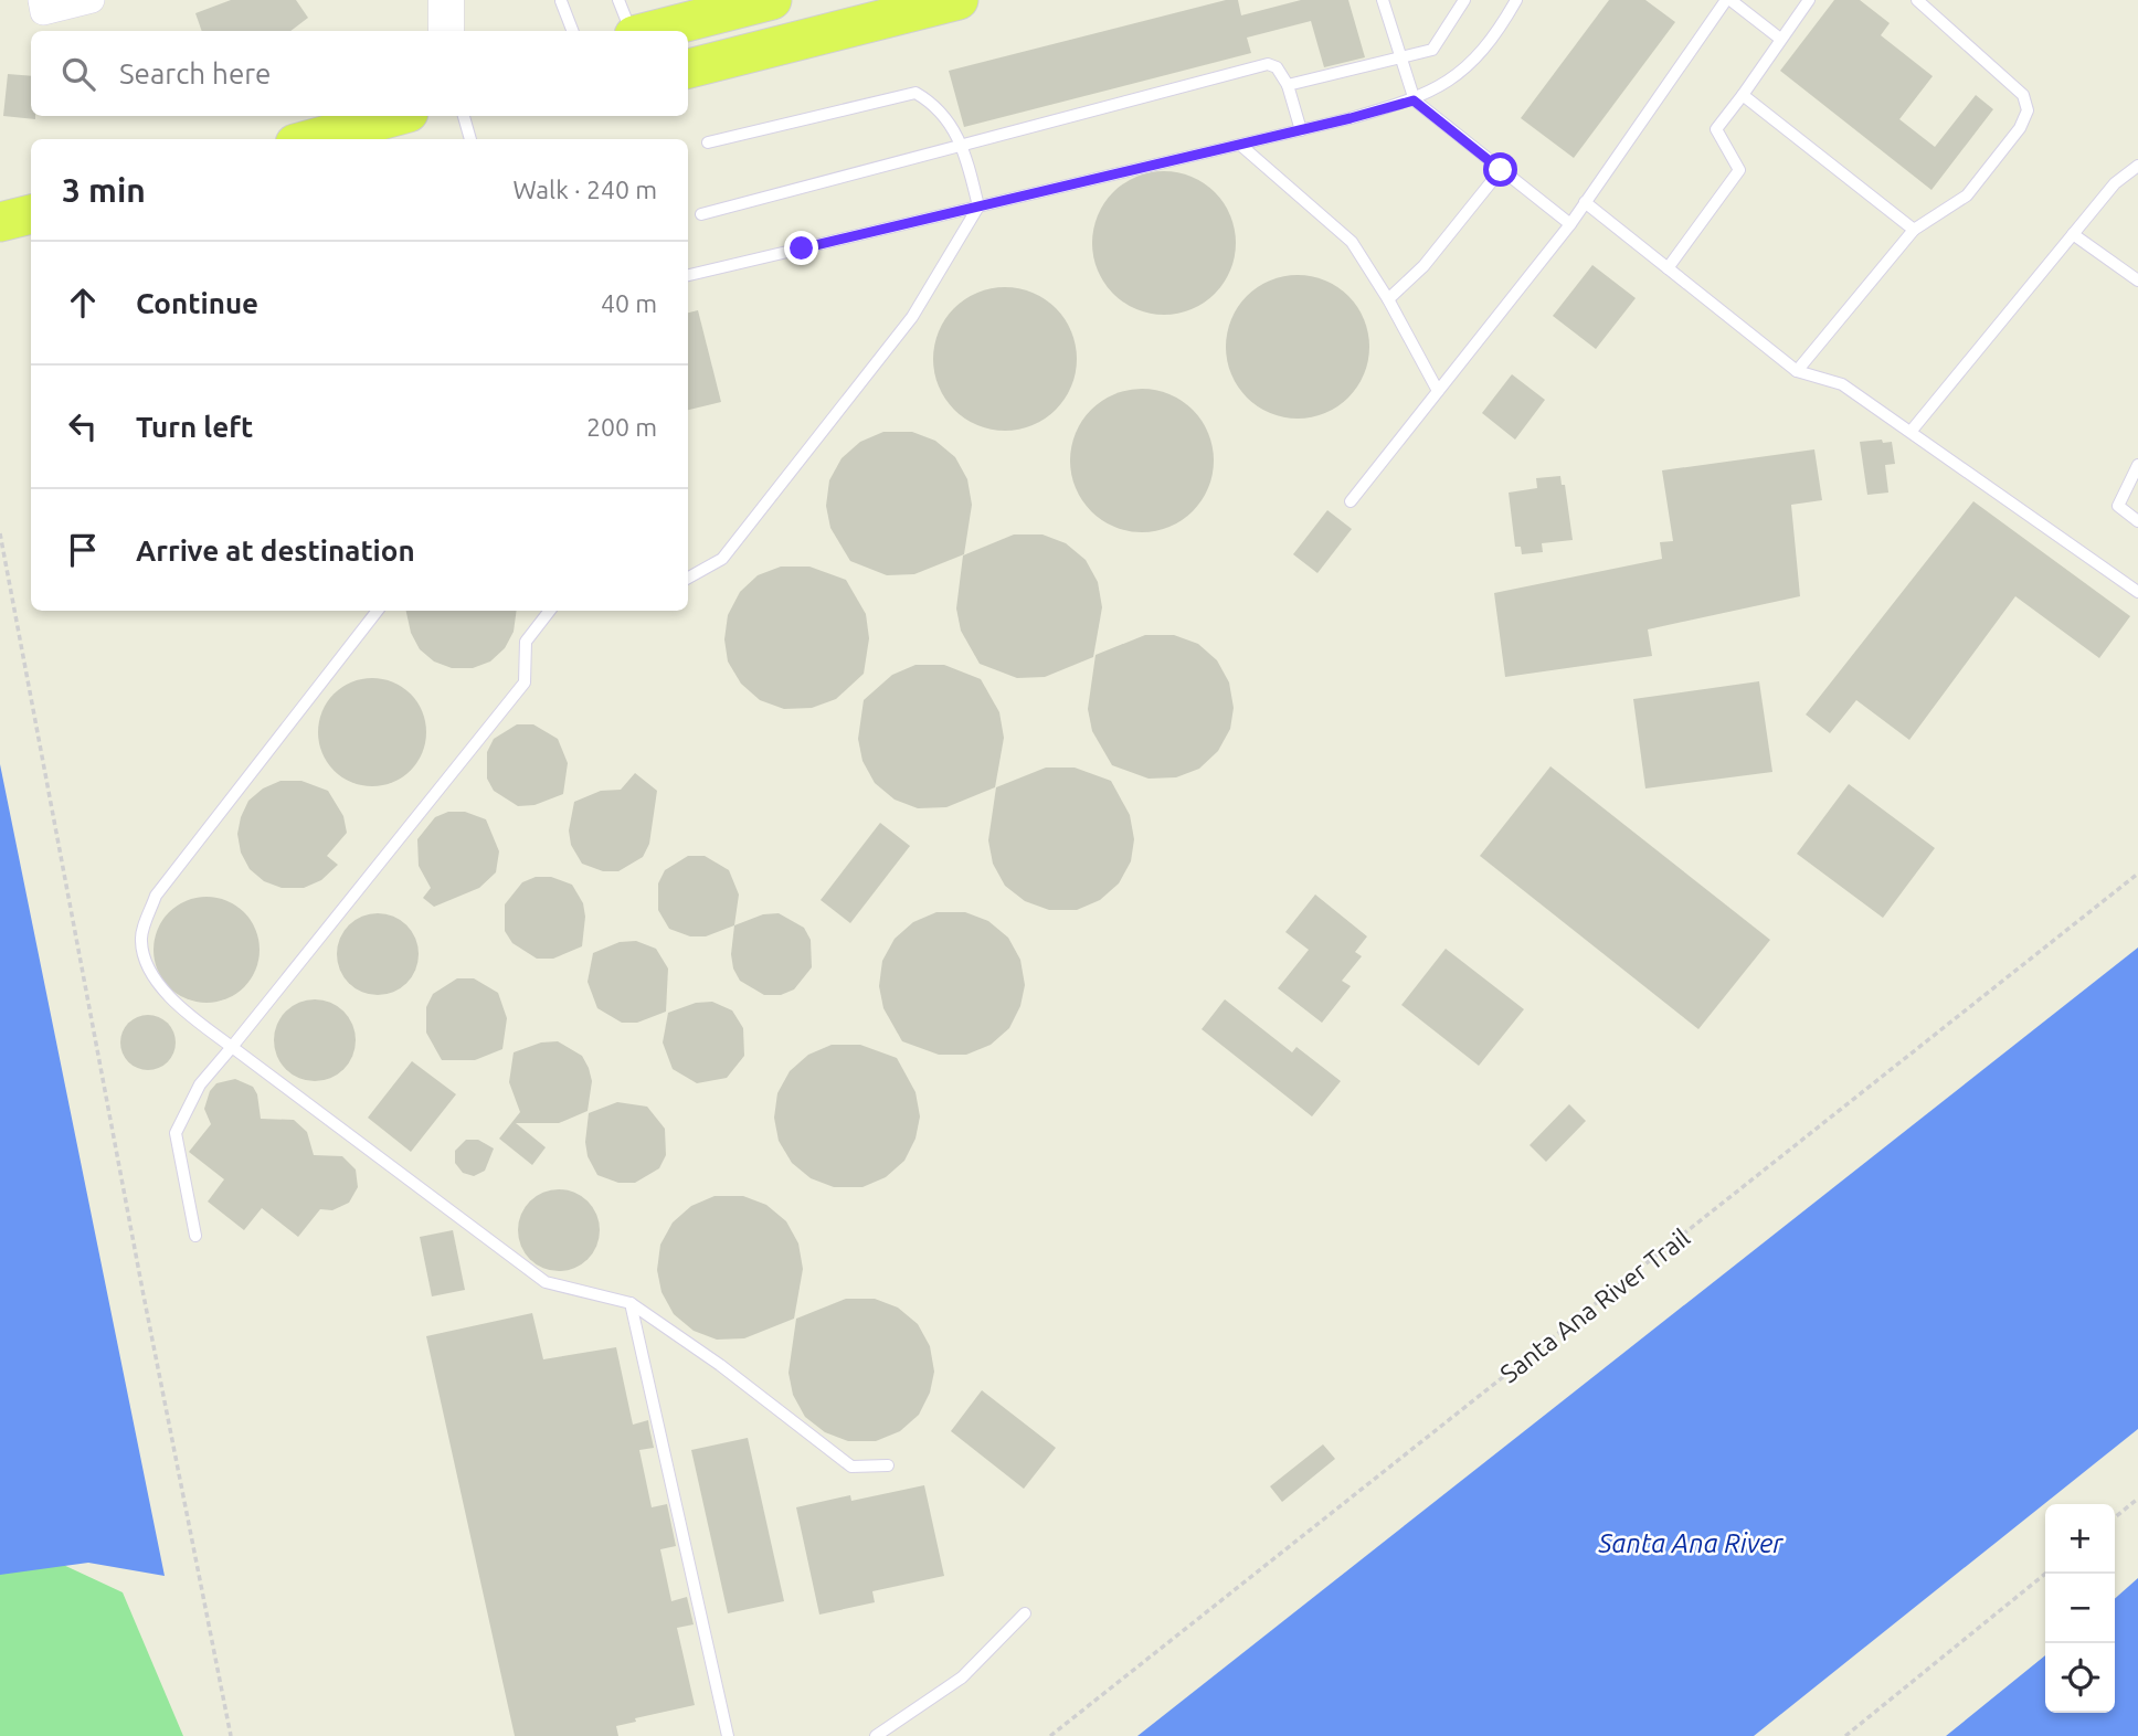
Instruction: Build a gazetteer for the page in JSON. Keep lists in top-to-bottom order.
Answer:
{
  "streets": {
    "path": ["Santa Ana River Trail"]
  },
  "water": ["Santa Ana River"],
  "page": {
    "search": "Search here",
    "heading": ["3 min", "Walk · 240 m"],
    "list": [
      ["Continue", "40 m"],
      ["Turn left", "200 m"],
      "Arrive at destination"
    ],
    "map_buttons": ["+", "−"]
  }
}
